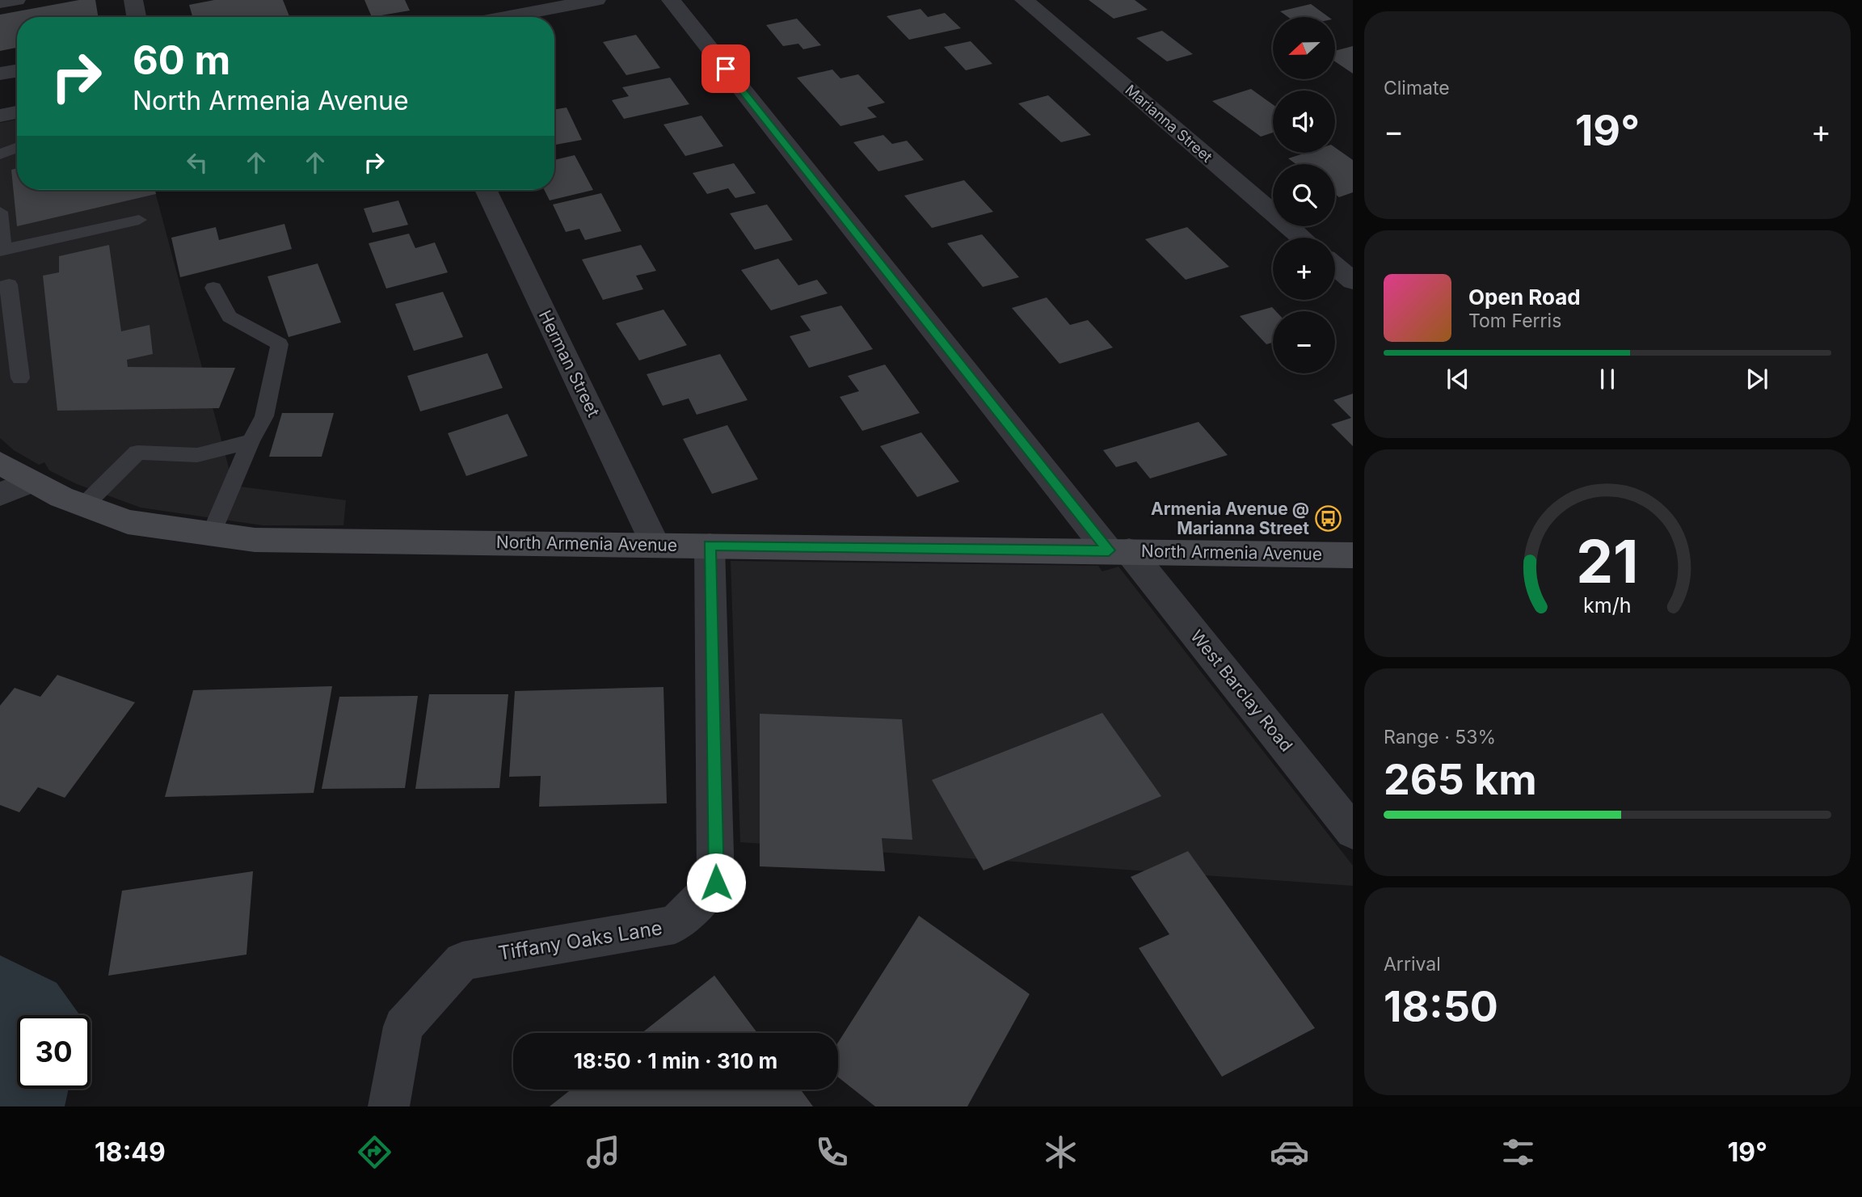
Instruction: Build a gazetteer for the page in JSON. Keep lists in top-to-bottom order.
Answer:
{
  "streets": {
    "main road": ["North Armenia Avenue"],
    "street": [
      "Marianna Street",
      "Herman Street",
      "West Barclay Road",
      "Tiffany Oaks Lane"
    ]
  },
  "crossings": [
    ["Herman Street", "North Armenia Avenue"],
    ["North Armenia Avenue", "West Barclay Road"],
    ["North Armenia Avenue", "Tiffany Oaks Lane"]
  ],
  "places": {
    "bus stop": ["Armenia Avenue @ Marianna Street"]
  },
  "north": "left",
  "page": {
    "tile": [
      "Climate",
      ["Range · 53%", "265 km"],
      ["Arrival", "18:50"]
    ],
    "map_buttons": ["+", "−"],
    "turn": ["60 m", "North Armenia Avenue"],
    "heat": ["−", "19°", "+"],
    "song": ["Open Road", "Tom Ferris"],
    "limit": "30",
    "trip": "18:50 · 1 min · 310 m",
    "tabs": ["18:49", "19°"],
    "gauge": ["21", "km/h"]
  }
}
